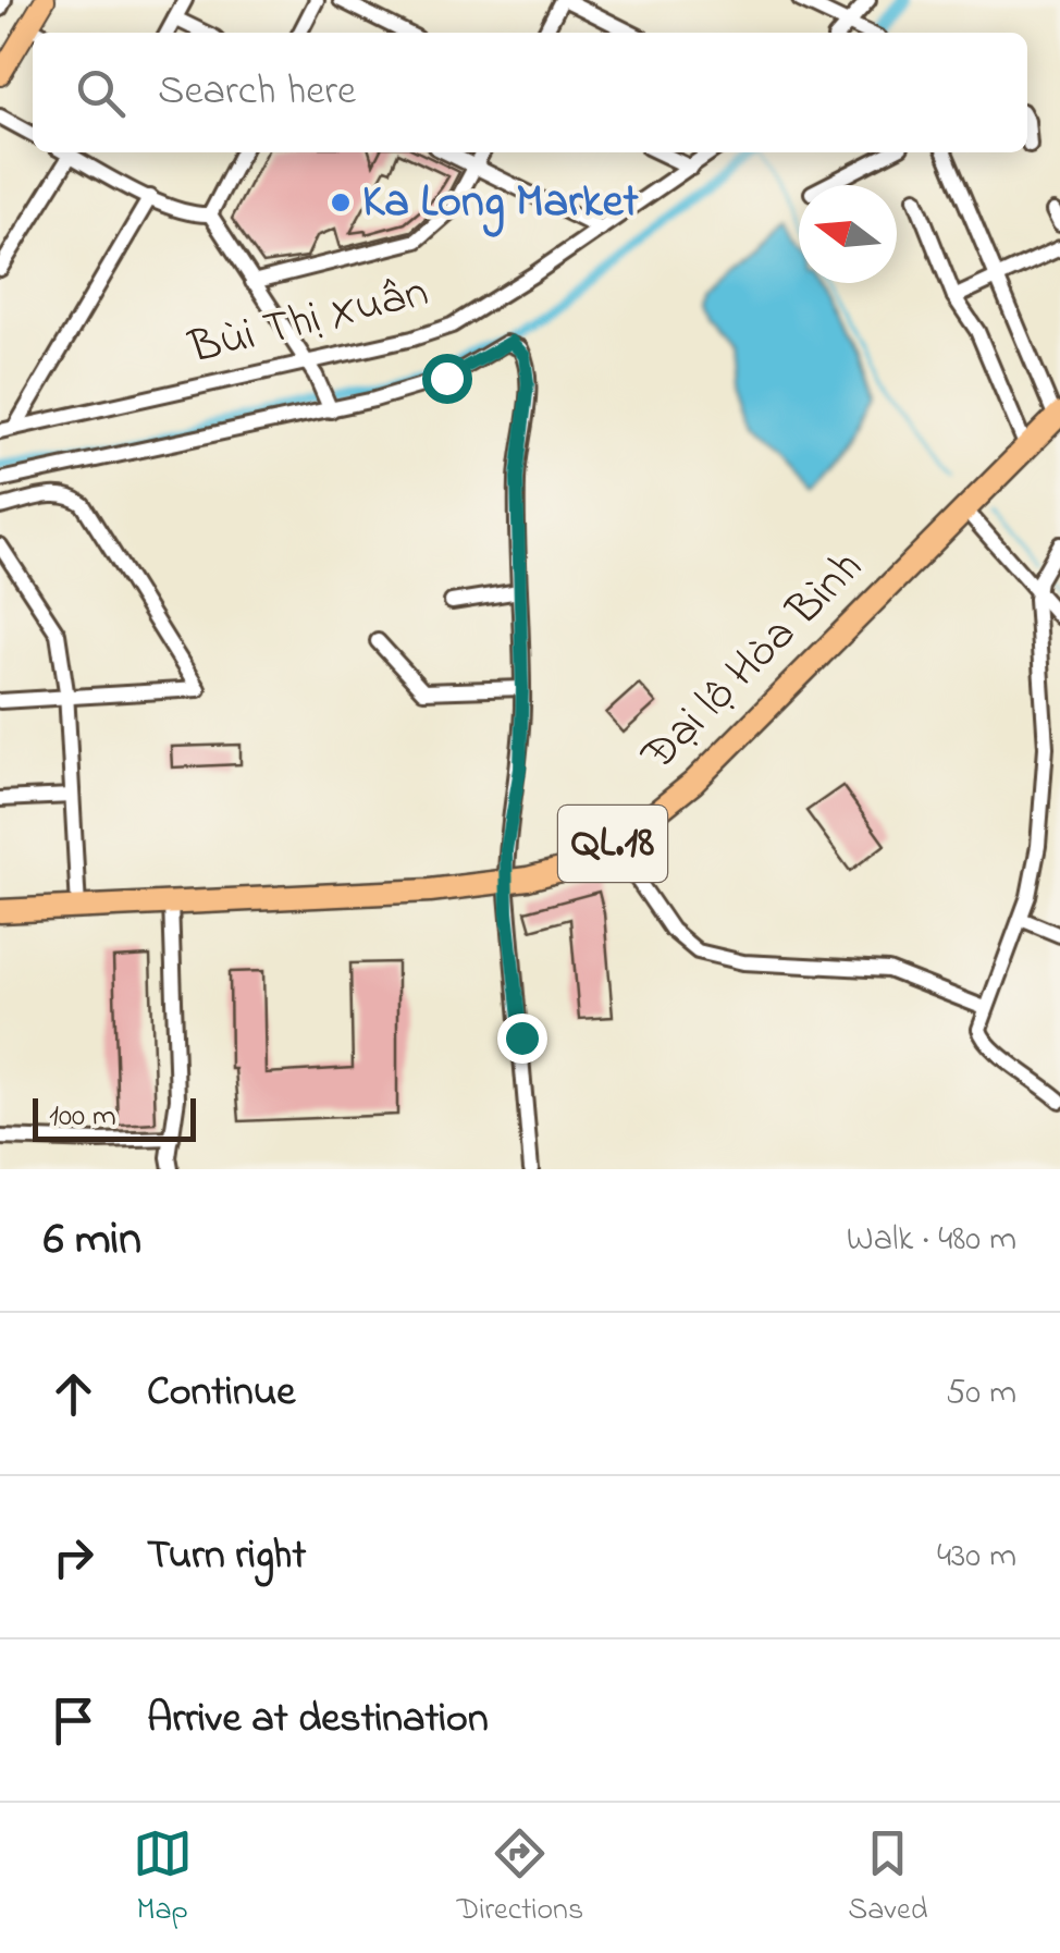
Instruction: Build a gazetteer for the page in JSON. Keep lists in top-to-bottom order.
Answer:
{
  "streets": {
    "highway": ["Đại lộ Hòa Bình", "QL.18"],
    "street": ["Bùi Thị Xuân"]
  },
  "places": ["Ka Long Market"],
  "scale_bar": "100 m",
  "north": "left",
  "page": {
    "search": "Search here",
    "scale": "100 m",
    "heading": ["6 min", "Walk · 480 m"],
    "list": [
      ["Continue", "50 m"],
      ["Turn right", "430 m"],
      "Arrive at destination"
    ],
    "nav": ["Map", "Directions", "Saved"]
  }
}
